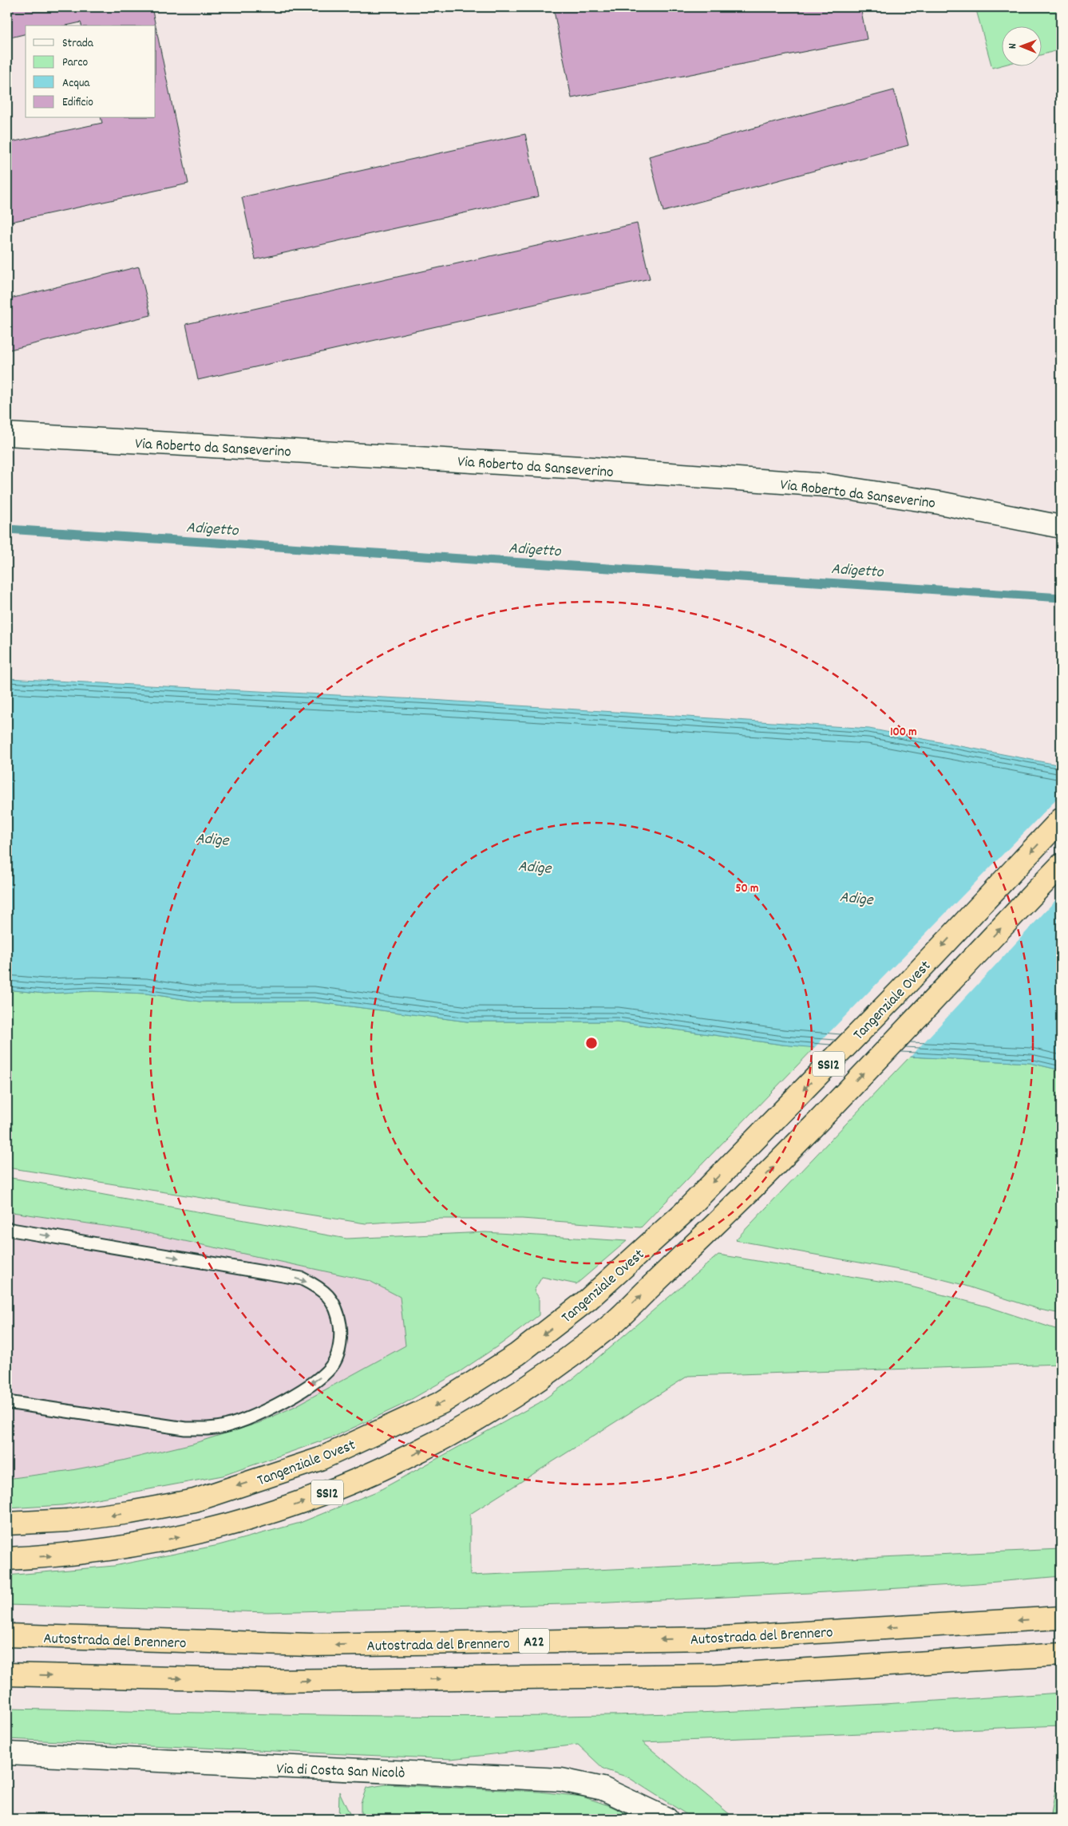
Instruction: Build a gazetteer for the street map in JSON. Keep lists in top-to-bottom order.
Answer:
{
  "streets": {
    "highway": [
      "Tangenziale Ovest",
      "SS12",
      "Autostrada del Brennero",
      "A22"
    ],
    "street": ["Via Roberto da Sanseverino", "Via di Costa San Nicolò"]
  },
  "water": ["Adigetto", "Adige"],
  "legend": [
    "Strada",
    "Parco",
    "Acqua",
    "Edificio"
  ],
  "north": "left",
  "rings": ["100 m", "50 m"]
}
